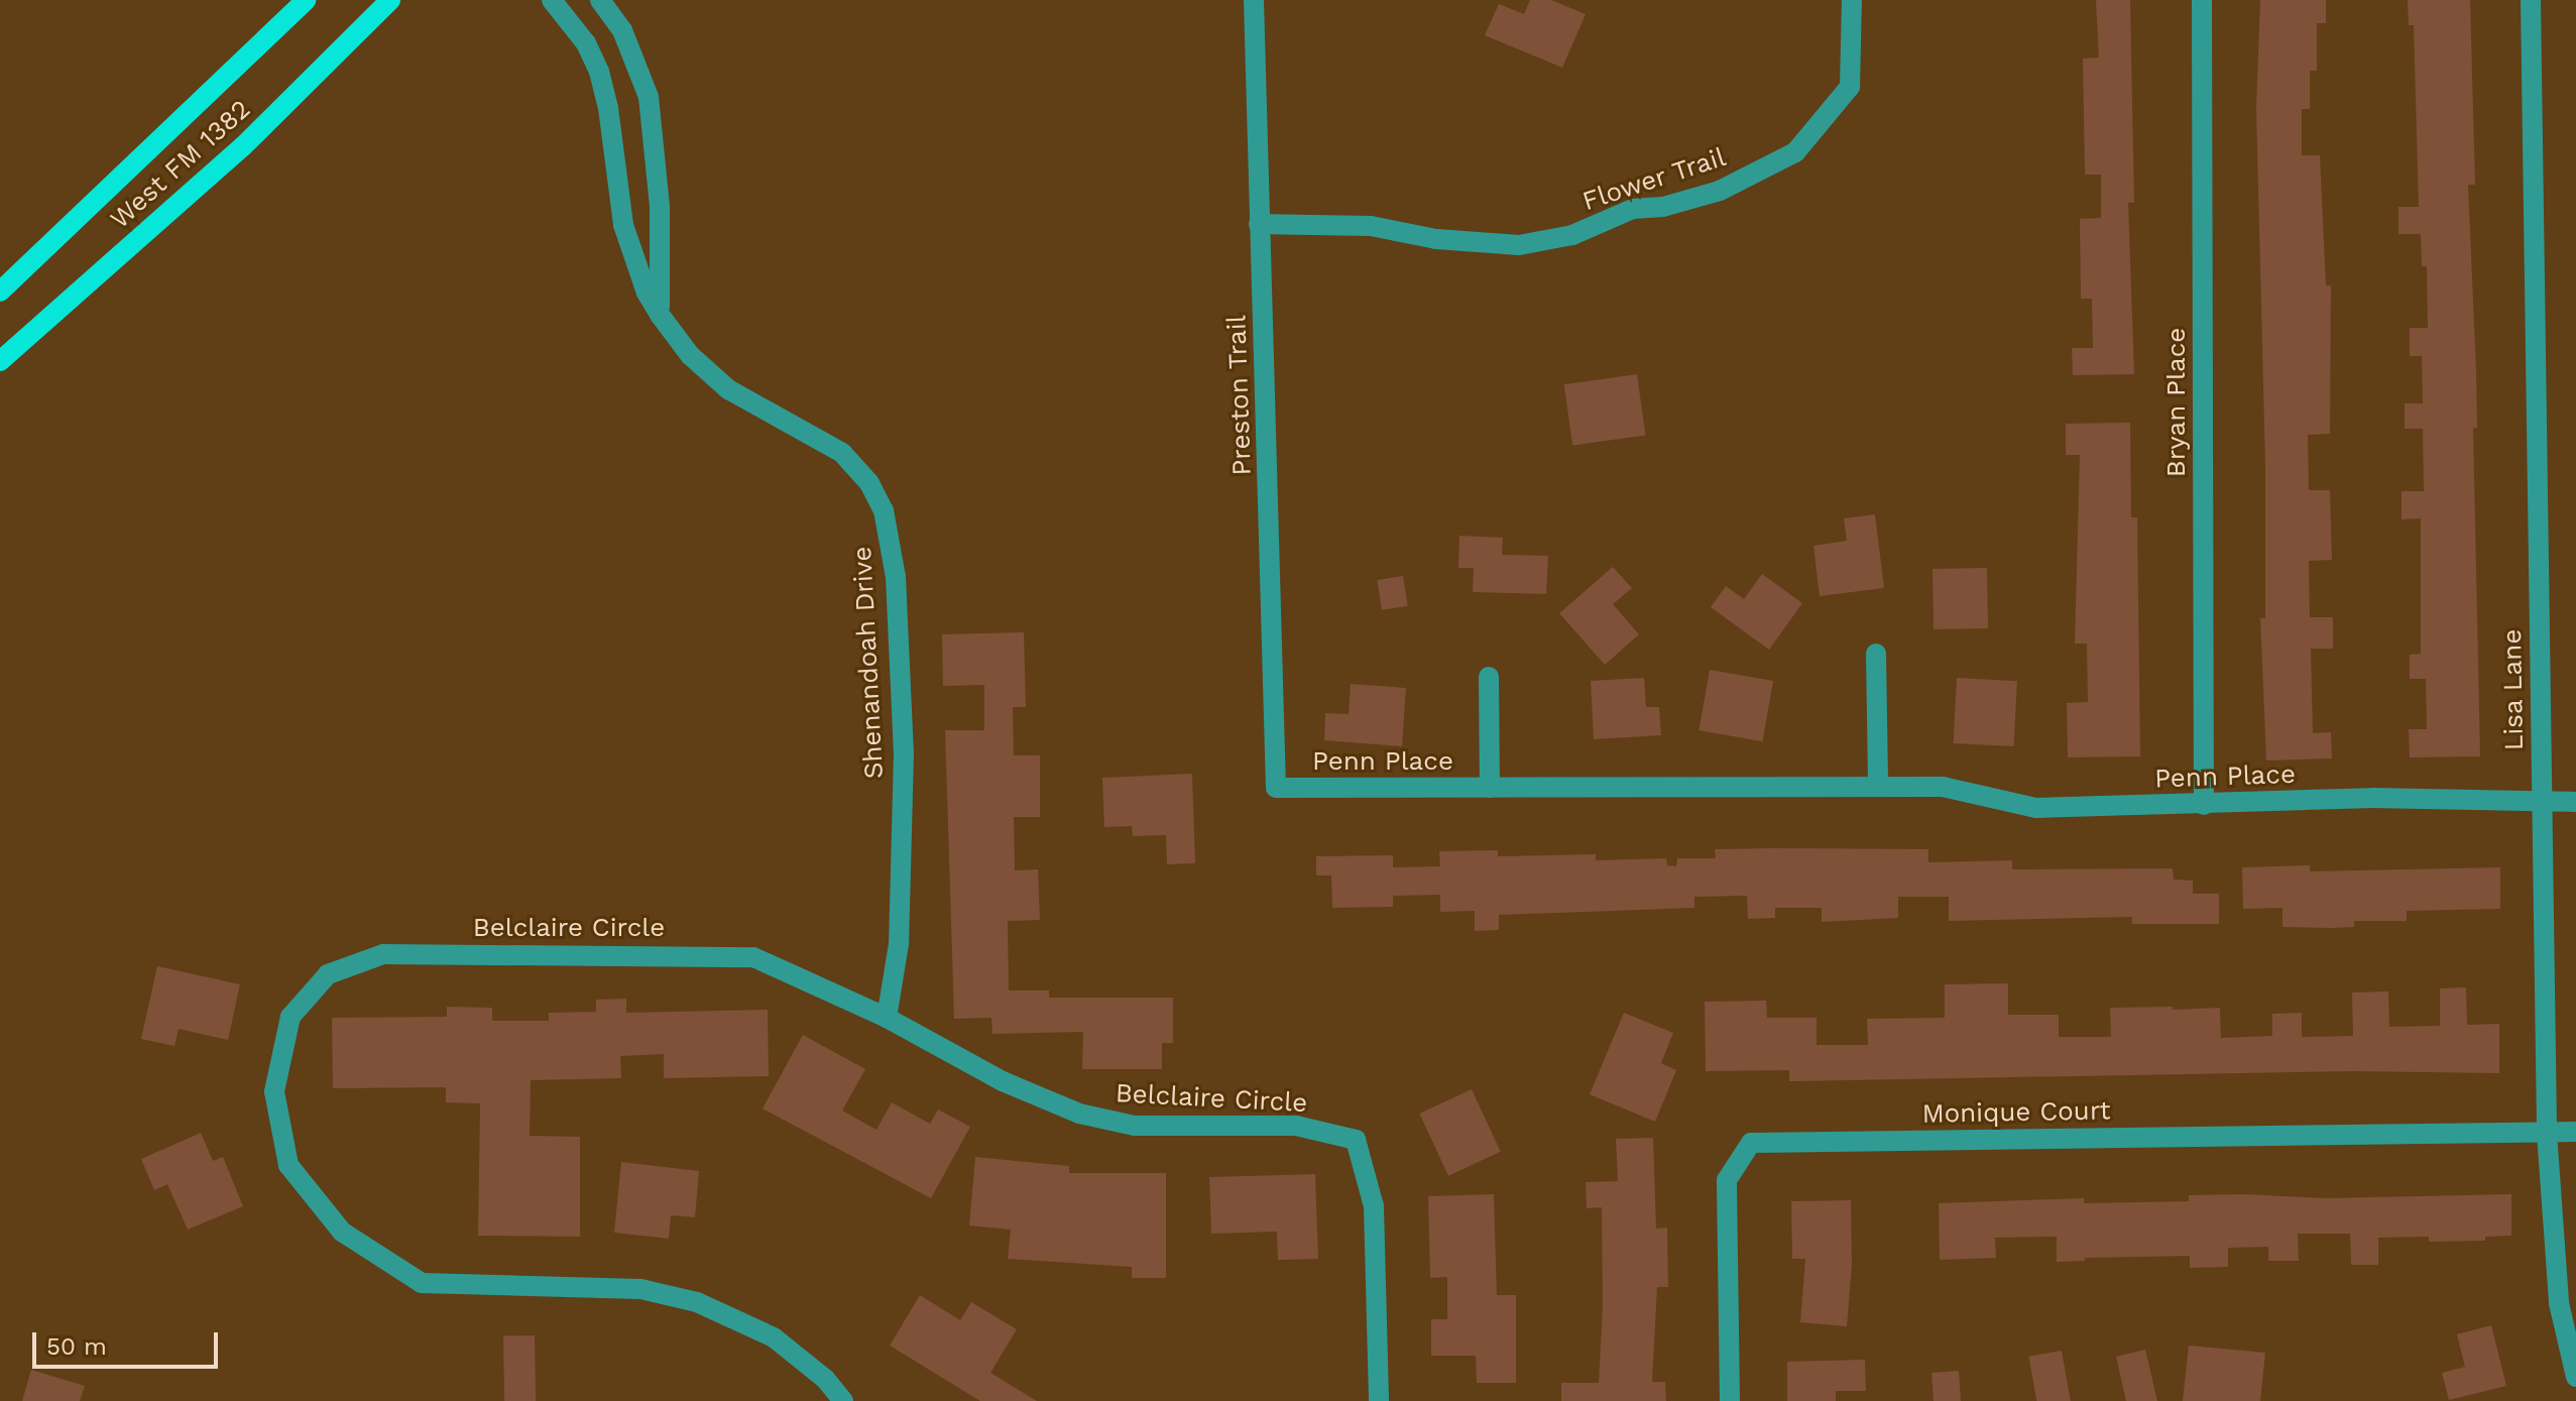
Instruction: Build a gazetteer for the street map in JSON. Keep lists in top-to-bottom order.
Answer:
{
  "streets": {
    "main road": ["West FM 1382"],
    "street": [
      "Flower Trail",
      "Preston Trail",
      "Bryan Place",
      "Shenandoah Drive",
      "Lisa Lane",
      "Penn Place",
      "Belclaire Circle",
      "Monique Court"
    ]
  },
  "crossings": [
    ["Flower Trail", "Preston Trail"],
    ["Preston Trail", "Penn Place"],
    ["Bryan Place", "Penn Place"],
    ["Shenandoah Drive", "Belclaire Circle"],
    ["Lisa Lane", "Penn Place"],
    ["Lisa Lane", "Monique Court"]
  ],
  "scale_bar": "50 m"
}
